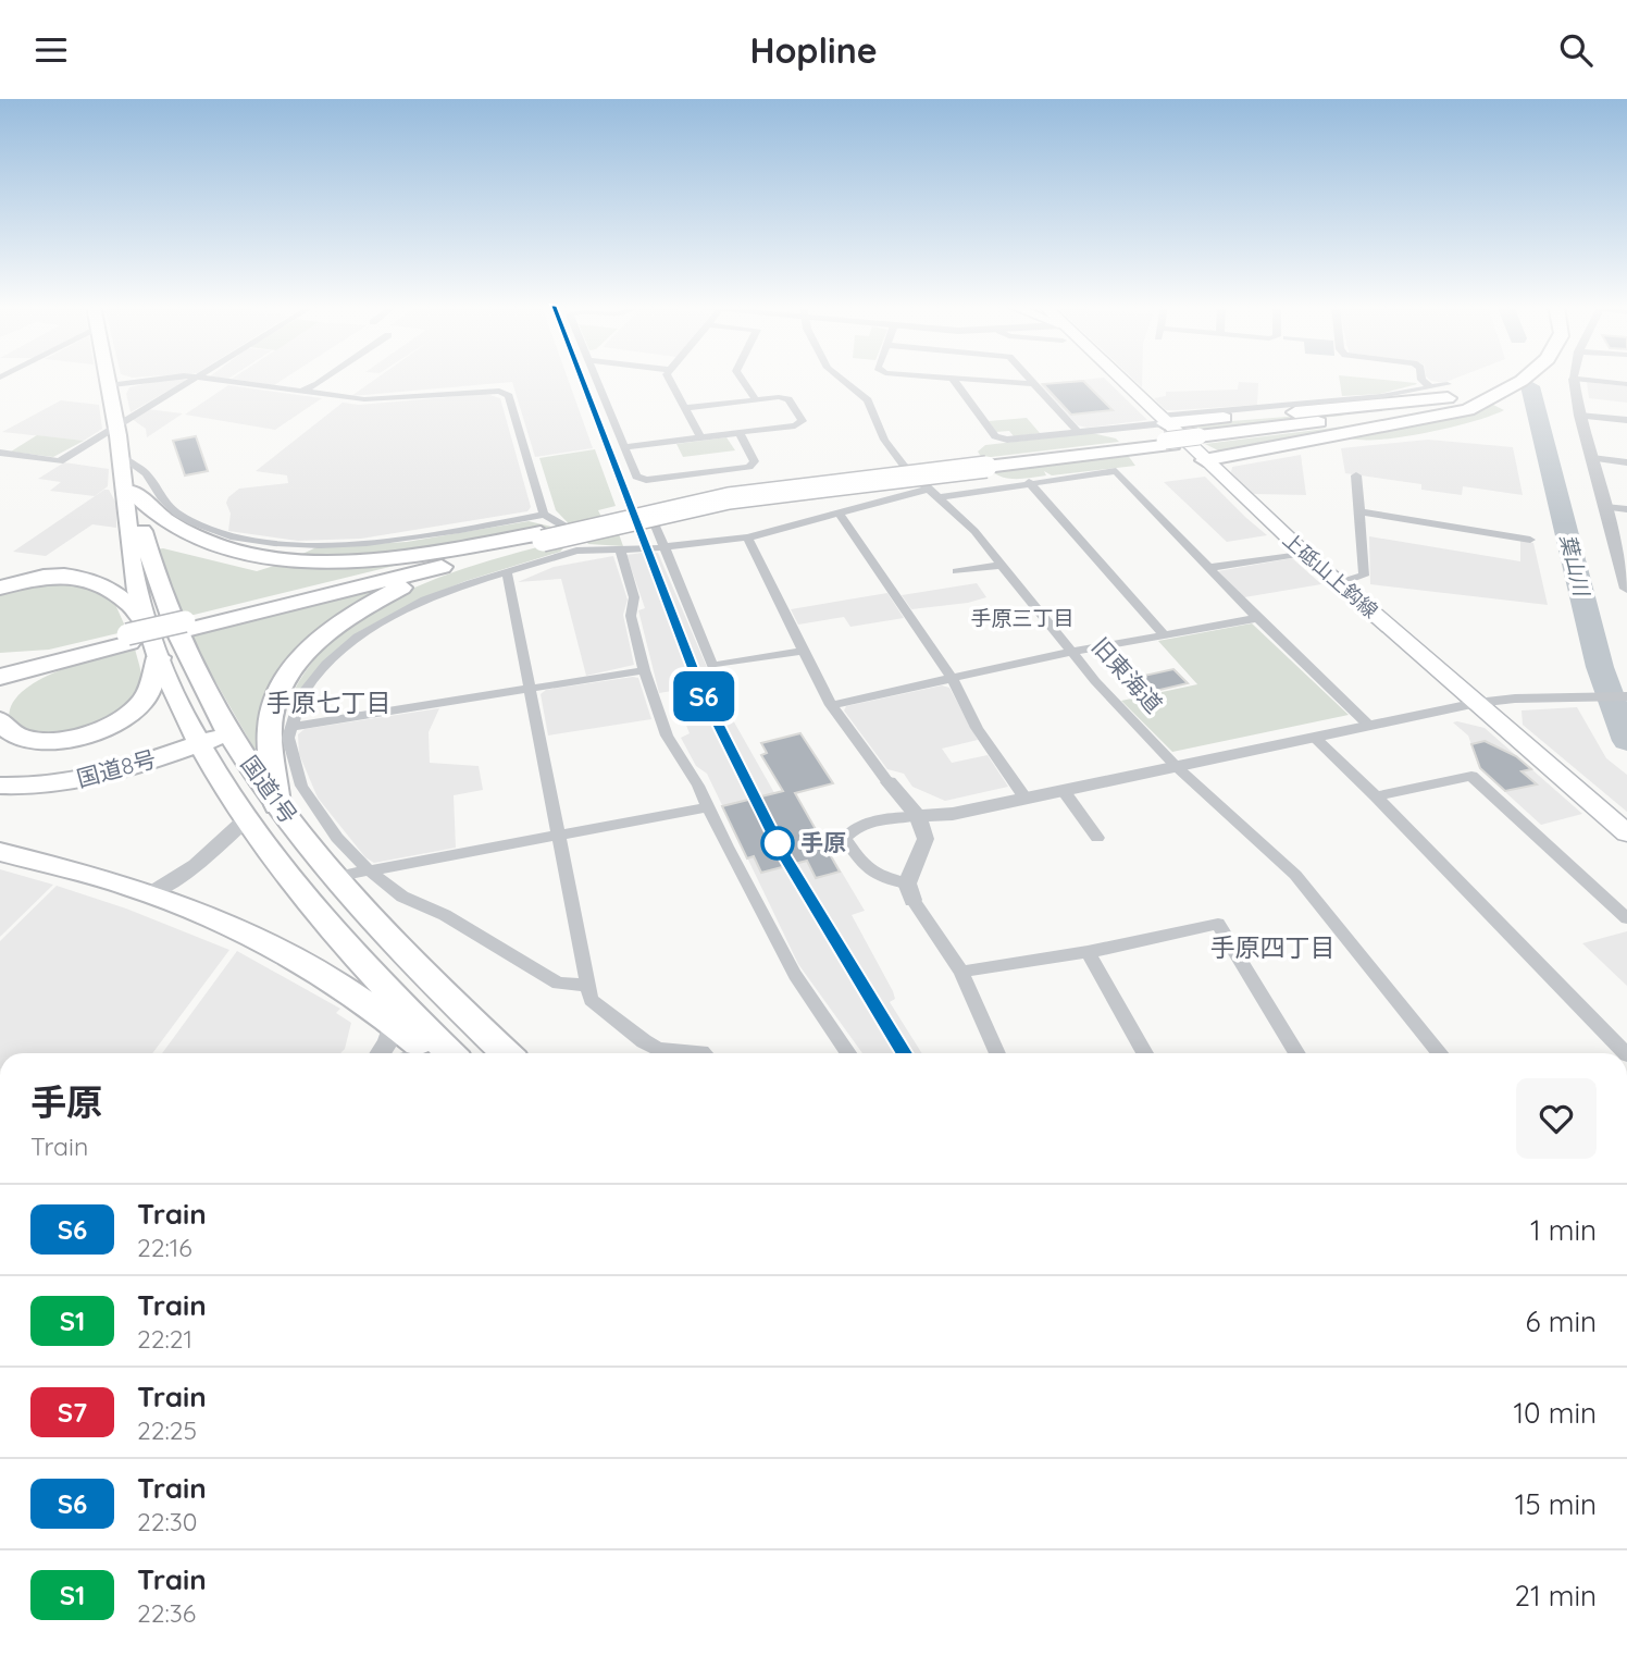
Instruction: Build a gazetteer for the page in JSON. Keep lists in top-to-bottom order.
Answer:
{
  "streets": {
    "highway": ["国道8号", "国道1号"],
    "main road": ["上砥山上鈎線"],
    "street": ["旧東海道"]
  },
  "crossings": [
    ["国道8号", "国道1号"]
  ],
  "districts": ["手原三丁目", "手原七丁目", "手原四丁目"],
  "water": ["葉山川"],
  "places": ["手原"],
  "page": {
    "header": "Hopline",
    "on_map": "S6",
    "heading": ["手原", "Train"],
    "list": [
      {
        "mark": "S6",
        "name": "Train",
        "note": "22:16",
        "value": "1 min"
      },
      {
        "mark": "S1",
        "name": "Train",
        "note": "22:21",
        "value": "6 min"
      },
      {
        "mark": "S7",
        "name": "Train",
        "note": "22:25",
        "value": "10 min"
      },
      {
        "mark": "S6",
        "name": "Train",
        "note": "22:30",
        "value": "15 min"
      },
      {
        "mark": "S1",
        "name": "Train",
        "note": "22:36",
        "value": "21 min"
      }
    ]
  }
}
